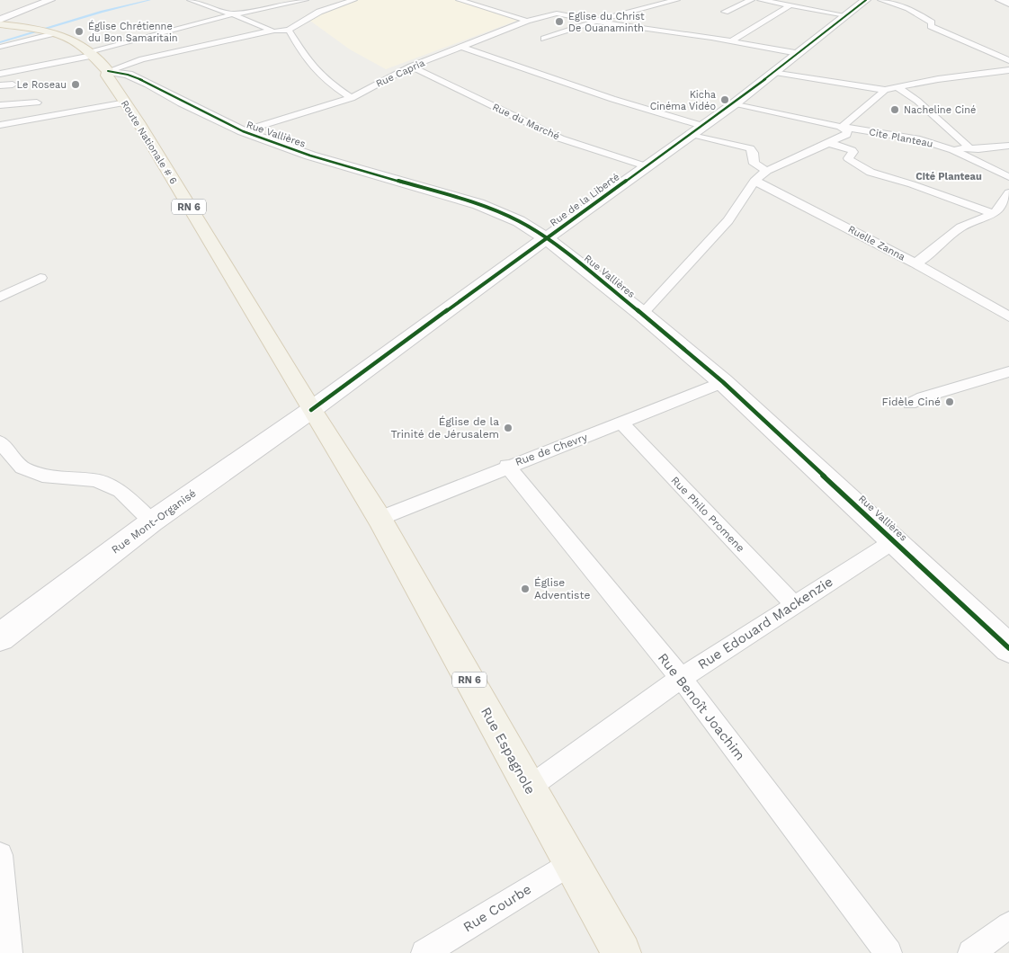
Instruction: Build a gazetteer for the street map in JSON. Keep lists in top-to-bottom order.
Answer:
{
  "streets": {
    "main road": ["Route Nationale # 6", "RN 6", "Rue Espagnole"],
    "street": [
      "Rue Capria",
      "Rue du Marché",
      "Rue Vallières",
      "Cite Planteau",
      "Rue de la Liberté",
      "Ruelle Zanna",
      "Rue de Chevry",
      "Rue Philo Promene",
      "Rue Mont-Organisé",
      "Rue Edouard Mackenzie",
      "Rue Benoît Joachim",
      "Rue Courbe"
    ]
  },
  "crossings": [
    ["Rue Capria", "Rue du Marché"],
    ["Rue Capria", "Rue Vallières"],
    ["Rue du Marché", "Rue de la Liberté"],
    ["Rue Vallières", "Route Nationale # 6"],
    ["Rue Vallières", "Rue de la Liberté"],
    ["Rue Vallières", "Rue de Chevry"],
    ["Rue Vallières", "Rue Edouard Mackenzie"],
    ["Cite Planteau", "Rue de la Liberté"],
    ["Route Nationale # 6", "Rue de la Liberté"],
    ["Route Nationale # 6", "Rue Mont-Organisé"],
    ["Route Nationale # 6", "Rue Espagnole"],
    ["Rue de la Liberté", "Rue Mont-Organisé"],
    ["Rue de la Liberté", "Rue Espagnole"],
    ["Rue de Chevry", "Rue Philo Promene"],
    ["Rue de Chevry", "Rue Benoît Joachim"],
    ["Rue de Chevry", "Rue Espagnole"],
    ["Rue Philo Promene", "Rue Edouard Mackenzie"],
    ["Rue Mont-Organisé", "Rue Espagnole"],
    ["Rue Edouard Mackenzie", "Rue Benoît Joachim"],
    ["Rue Edouard Mackenzie", "Rue Espagnole"],
    ["Rue Espagnole", "Rue Courbe"]
  ],
  "districts": ["Cité Planteau"],
  "places": [
    "Eglise du Christ De Ouanaminth",
    "Église Chrétienne du Bon Samaritain",
    "Le Roseau",
    "Kicha Cinéma Vidéo",
    "Nacheline Ciné",
    "Fidèle Ciné",
    "Église de la Trinité de Jérusalem",
    "Église Adventiste"
  ]
}
